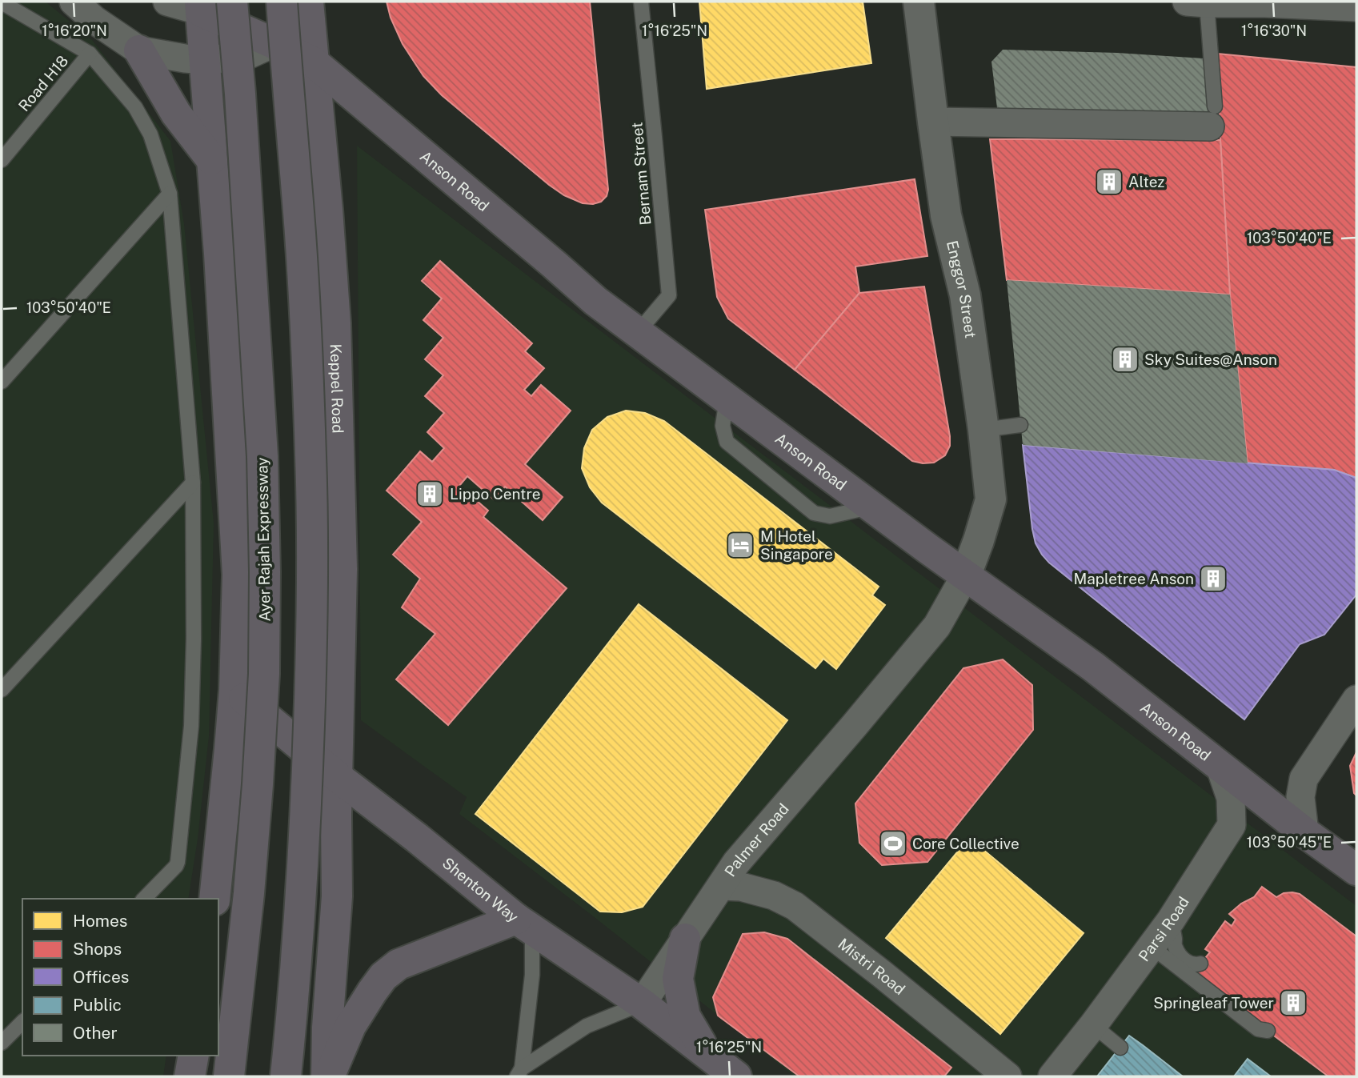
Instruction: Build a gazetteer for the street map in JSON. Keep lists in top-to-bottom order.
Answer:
{
  "streets": {
    "highway": [
      "Anson Road",
      "Keppel Road",
      "Ayer Rajah Expressway",
      "Shenton Way"
    ],
    "street": [
      "Enggor Street",
      "Palmer Road",
      "Parsi Road",
      "Mistri Road"
    ],
    "lane": ["Road H18", "Bernam Street"]
  },
  "crossings": [
    ["Bernam Street", "Anson Road"],
    ["Anson Road", "Enggor Street"],
    ["Anson Road", "Keppel Road"],
    ["Anson Road", "Palmer Road"],
    ["Anson Road", "Parsi Road"],
    ["Enggor Street", "Palmer Road"],
    ["Keppel Road", "Shenton Way"],
    ["Palmer Road", "Shenton Way"],
    ["Palmer Road", "Mistri Road"]
  ],
  "places": {
    "building": [
      "Altez",
      "Sky Suites@Anson",
      "Lippo Centre",
      "Mapletree Anson",
      "Springleaf Tower"
    ],
    "hotel": ["M Hotel Singapore"],
    "sports": ["Core Collective"]
  },
  "legend": [
    "Homes",
    "Shops",
    "Offices",
    "Public",
    "Other"
  ],
  "coordinates": [
    "1°16'20\"N",
    "1°16'25\"N",
    "1°16'30\"N",
    "103°50'40\"E",
    "103°50'45\"E"
  ]
}
